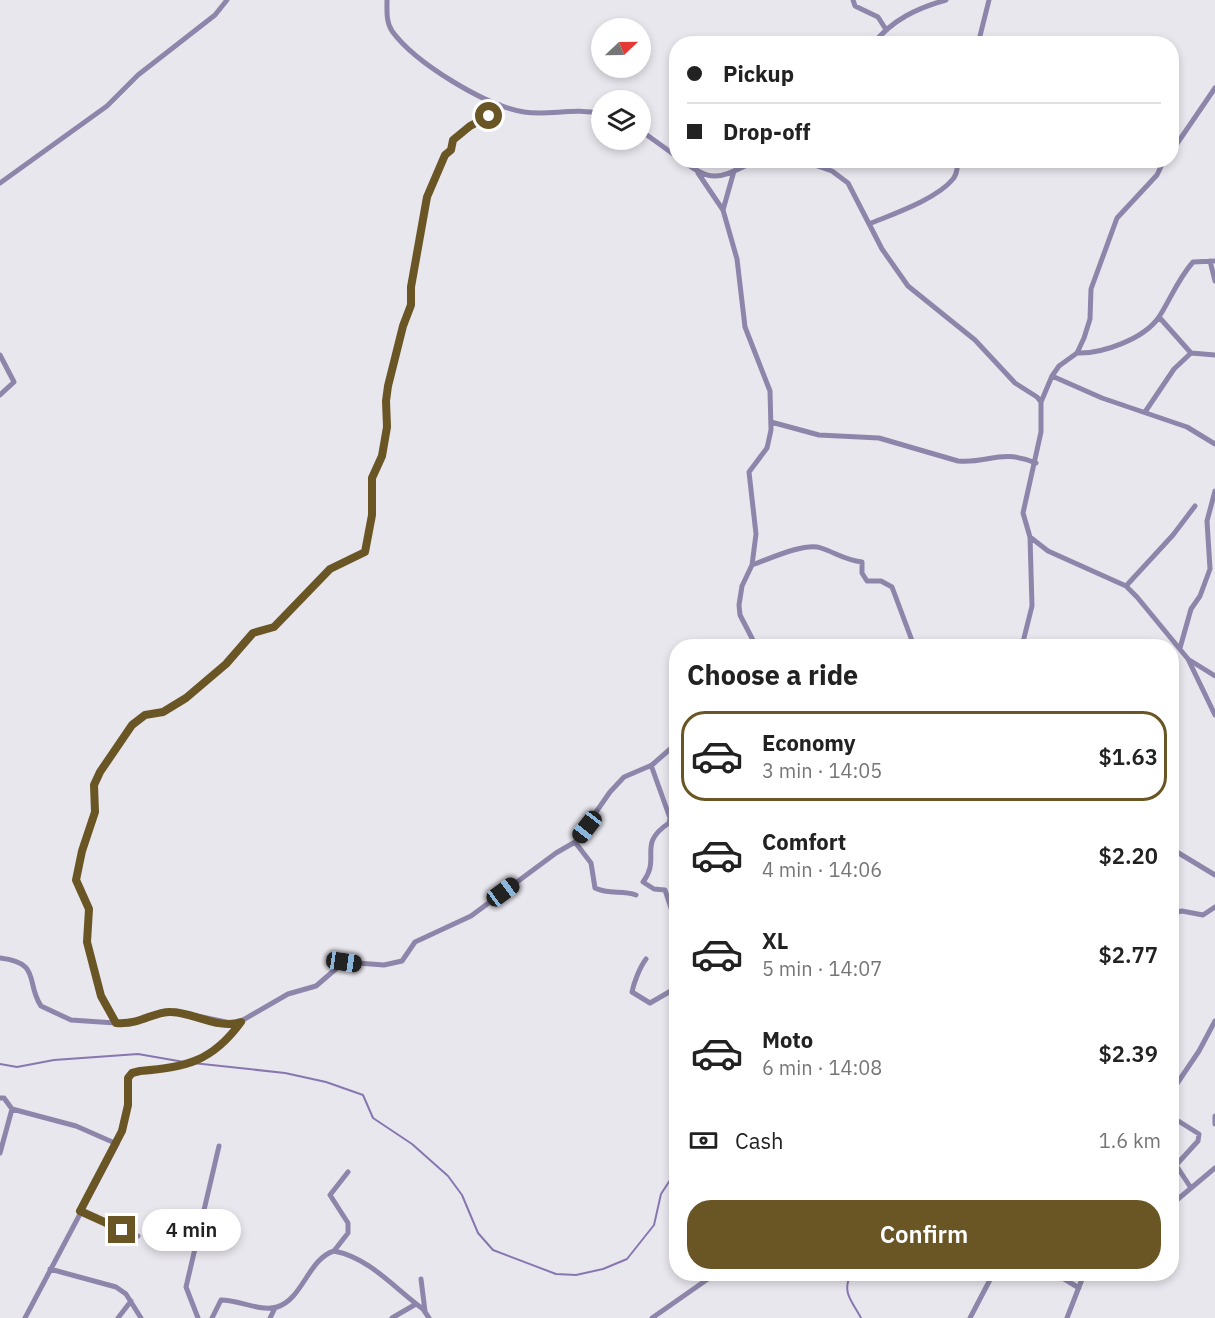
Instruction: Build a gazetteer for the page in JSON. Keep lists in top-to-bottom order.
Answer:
{
  "north": "right",
  "page": {
    "banner": ["Pickup", "Drop-off"],
    "heading": "Choose a ride",
    "list": [
      {
        "name": "Economy",
        "note": "3 min · 14:05",
        "value": "$1.63"
      },
      {
        "name": "Comfort",
        "note": "4 min · 14:06",
        "value": "$2.20"
      },
      {
        "name": "XL",
        "note": "5 min · 14:07",
        "value": "$2.77"
      },
      {
        "name": "Moto",
        "note": "6 min · 14:08",
        "value": "$2.39"
      }
    ],
    "pay": ["Cash", "1.6 km"],
    "buttons": "Confirm",
    "bubble": "4 min"
  }
}
